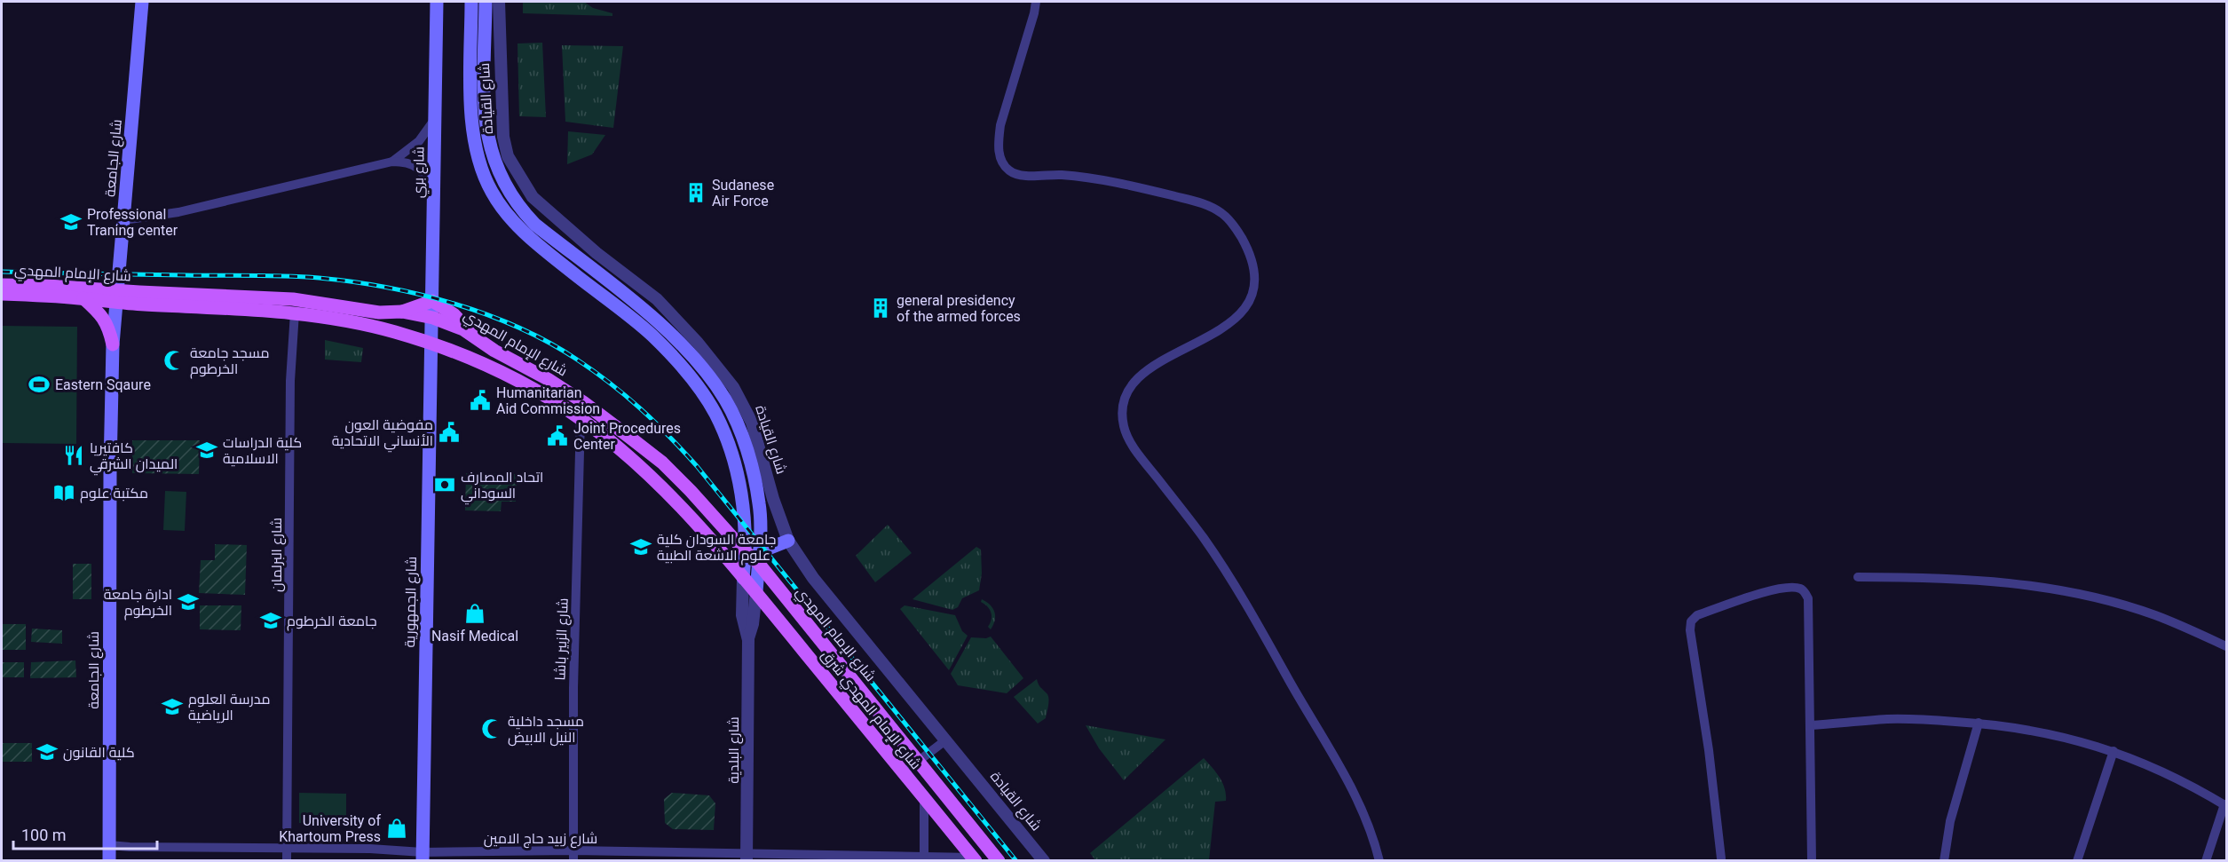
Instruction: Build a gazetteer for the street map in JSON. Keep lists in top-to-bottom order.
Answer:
{
  "streets": {
    "main road": [
      "شارع القيادة",
      "شارع الجامعة",
      "شارع بري",
      "شارع الإمام المهدي",
      "شارع الجمهورية",
      "شارع الإمام المهدي شرق"
    ],
    "street": [
      "شارع البرلمان",
      "شارع الزبير باشا",
      "شارع البلدية",
      "شارع زبيد حاج الامين"
    ]
  },
  "crossings": [
    ["شارع القيادة", "شارع الإمام المهدي"],
    ["شارع القيادة", "شارع الإمام المهدي شرق"],
    ["شارع الجامعة", "شارع الإمام المهدي"],
    ["شارع الجامعة", "شارع زبيد حاج الامين"],
    ["شارع بري", "شارع الإمام المهدي"],
    ["شارع بري", "شارع الجمهورية"],
    ["شارع الإمام المهدي", "شارع البرلمان"],
    ["شارع الإمام المهدي", "شارع الجمهورية"],
    ["شارع الإمام المهدي", "شارع الزبير باشا"],
    ["شارع الإمام المهدي", "شارع الإمام المهدي شرق"],
    ["شارع البرلمان", "شارع زبيد حاج الامين"],
    ["شارع الجمهورية", "شارع زبيد حاج الامين"],
    ["شارع الزبير باشا", "شارع زبيد حاج الامين"],
    ["شارع الإمام المهدي شرق", "شارع زبيد حاج الامين"],
    ["شارع البلدية", "شارع زبيد حاج الامين"]
  ],
  "places": {
    "building": ["Sudanese Air Force", "general presidency of the armed forces"],
    "school or university": [
      "Professional Traning center",
      "كلية الدراسات الاسلامية",
      "جامعة السودان كلية علوم الاشعة الطبية",
      "ادارة جامعة الخرطوم",
      "جامعة الخرطوم",
      "مدرسة العلوم الرياضية",
      "كلية القانون"
    ],
    "mosque": ["مسجد جامعة الخرطوم", "مسجد داخلية النيل الابيض"],
    "sports": ["Eastern Sqaure"],
    "public building": ["Humanitarian Aid Commission", "مفوضية العون الأنساني الاتحادية", "Joint Procedures Center"],
    "restaurant": ["كافتيريا الميدان الشرقي"],
    "bank": ["اتحاد المصارف السوداني"],
    "library": ["مكتبة علوم"],
    "shop": ["Nasif Medical", "University of Khartoum Press"]
  },
  "scale_bar": "100 m"
}
